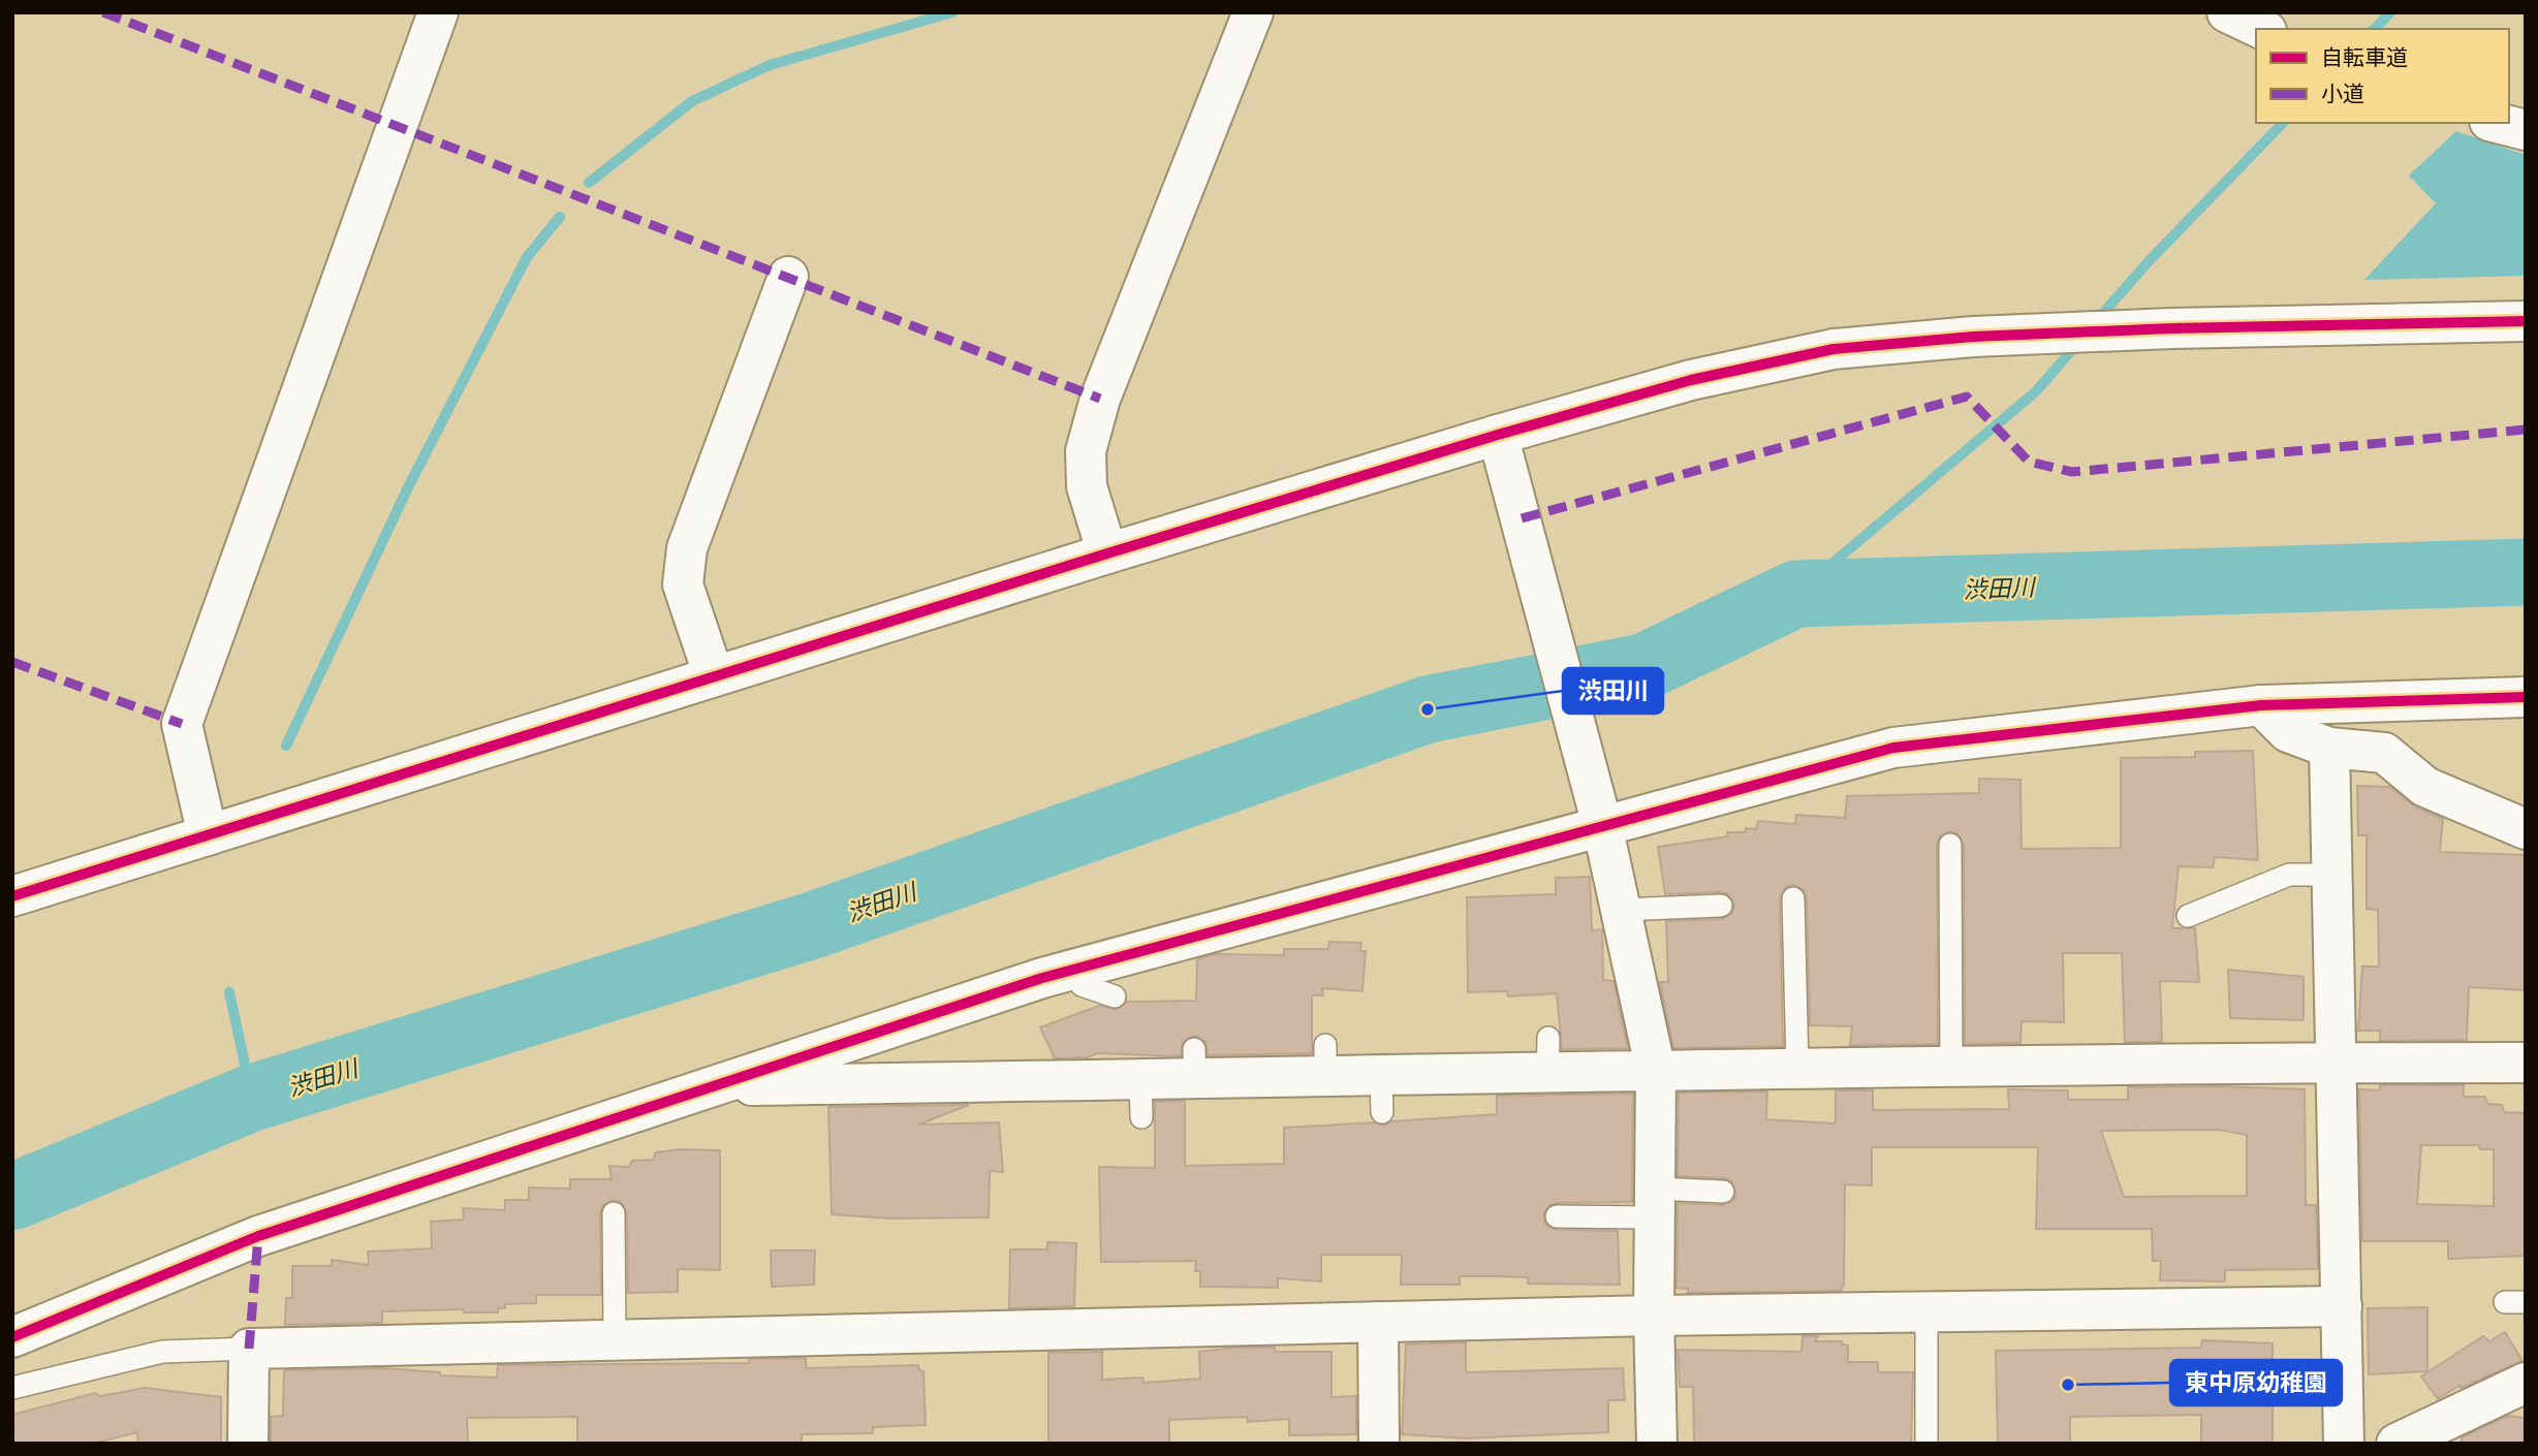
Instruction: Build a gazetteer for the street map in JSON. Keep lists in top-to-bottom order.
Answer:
{
  "water": ["渋田川"],
  "places": ["渋田川", "東中原幼稚園"],
  "legend": ["自転車道", "小道"]
}
